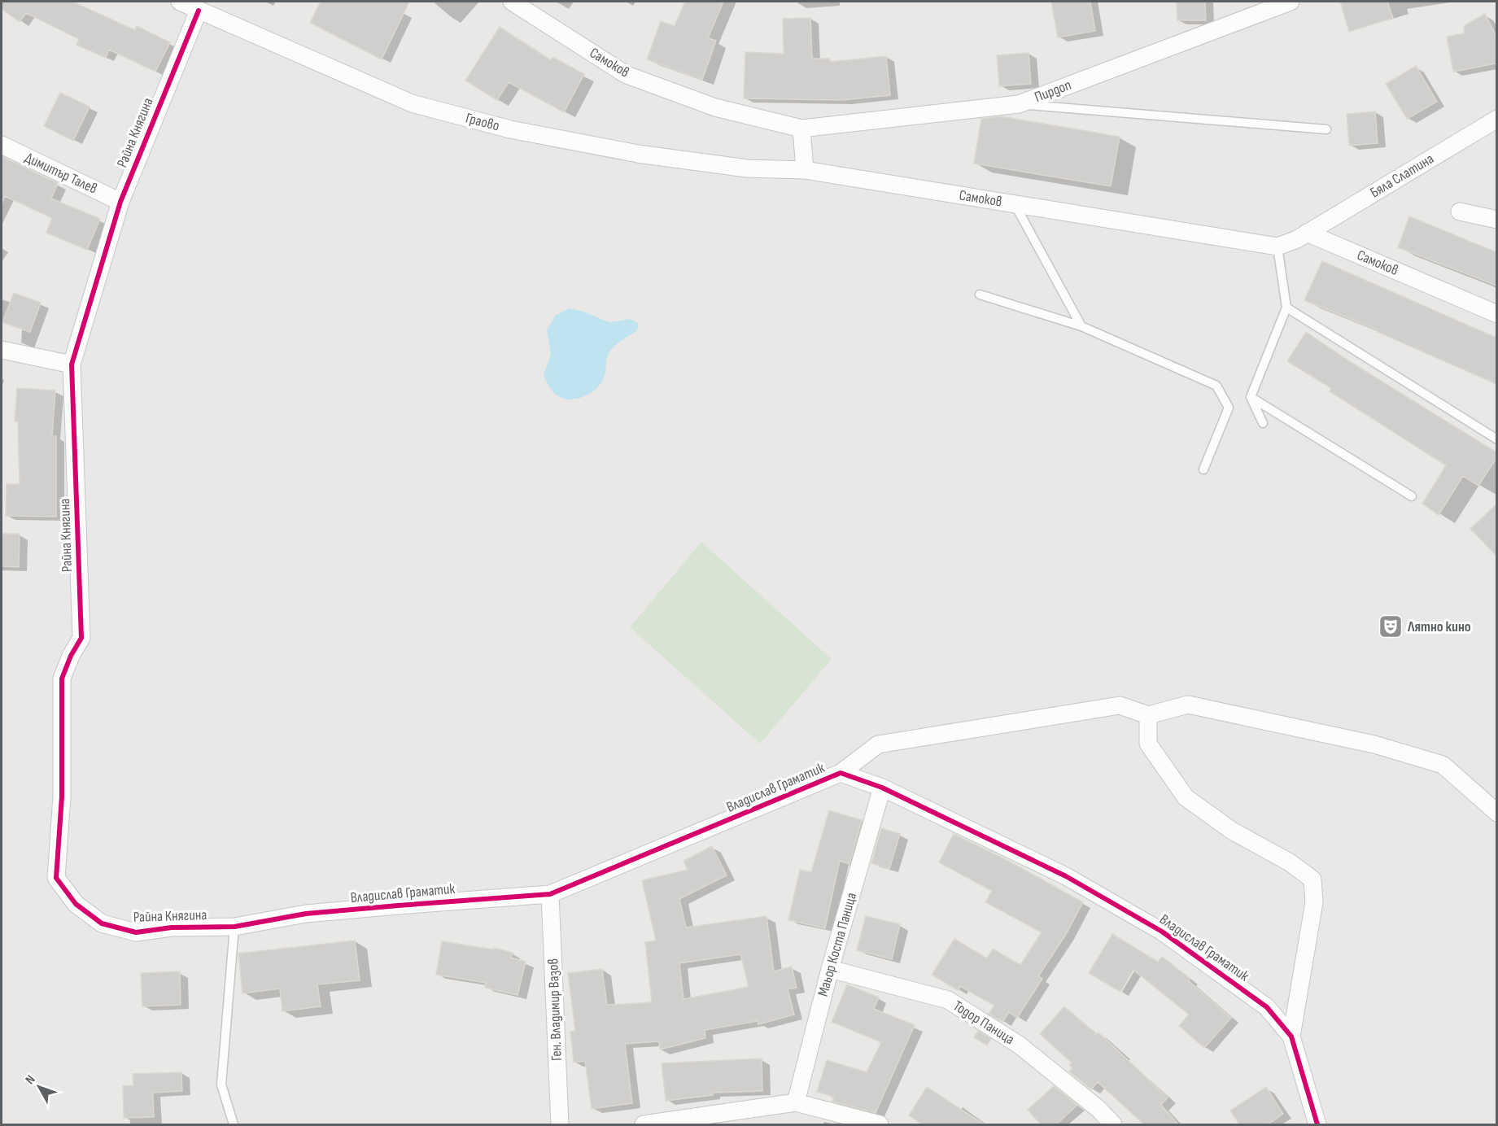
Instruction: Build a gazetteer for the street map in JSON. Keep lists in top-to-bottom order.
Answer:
{
  "streets": {
    "street": [
      "Самоков",
      "Пирдоп",
      "Граово",
      "Райна Княгина",
      "Димитър Талев",
      "Бяла Слатина",
      "Владислав Граматик",
      "Маьор Коста Паница",
      "Ген. Владимир Вазов",
      "Тодор Паница"
    ]
  },
  "crossings": [
    ["Самоков", "Пирдоп"],
    ["Самоков", "Граово"],
    ["Самоков", "Бяла Слатина"],
    ["Граово", "Райна Княгина"],
    ["Райна Княгина", "Димитър Талев"],
    ["Райна Княгина", "Владислав Граматик"],
    ["Владислав Граматик", "Маьор Коста Паница"],
    ["Владислав Граматик", "Ген. Владимир Вазов"],
    ["Маьор Коста Паница", "Тодор Паница"]
  ],
  "places": {
    "theatre": ["Лятно кино"]
  },
  "north": "top left"
}
